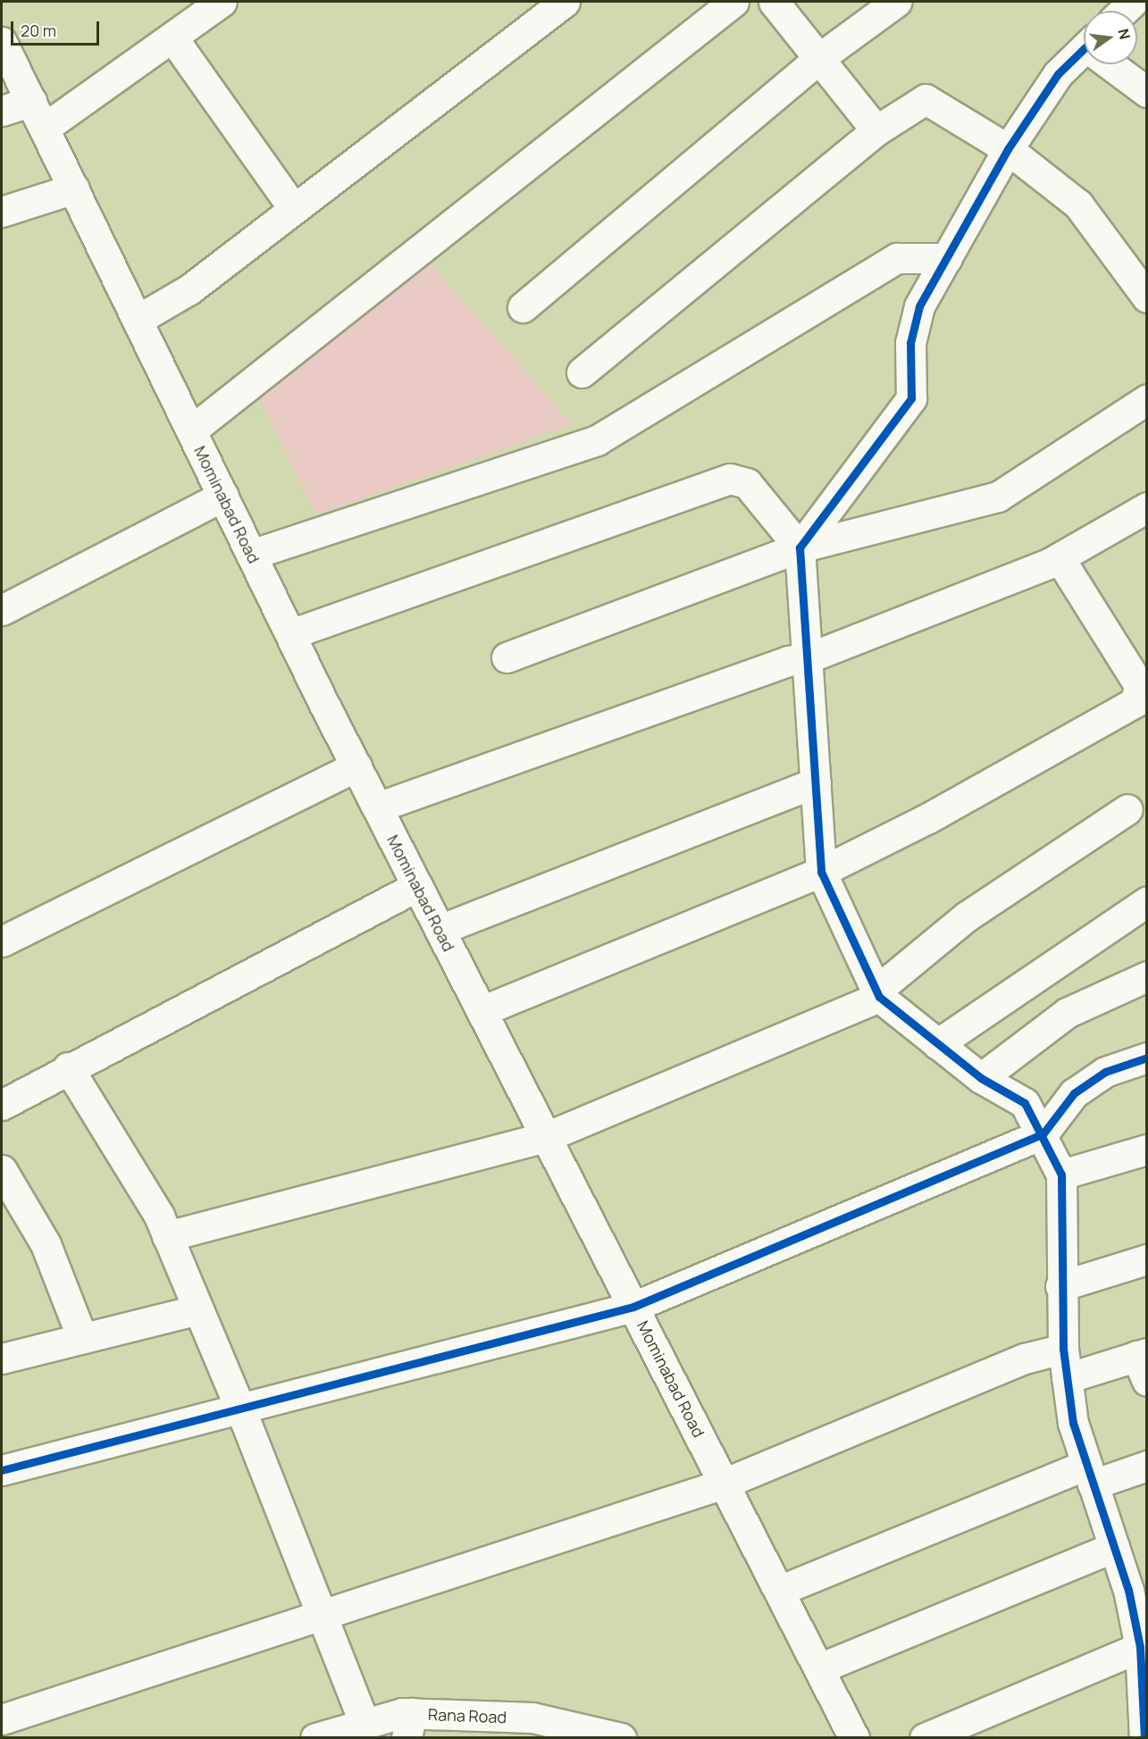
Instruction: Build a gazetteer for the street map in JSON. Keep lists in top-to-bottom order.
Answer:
{
  "streets": {
    "street": ["Mominabad Road", "Rana Road"]
  },
  "scale_bar": "20 m",
  "north": "right"
}
